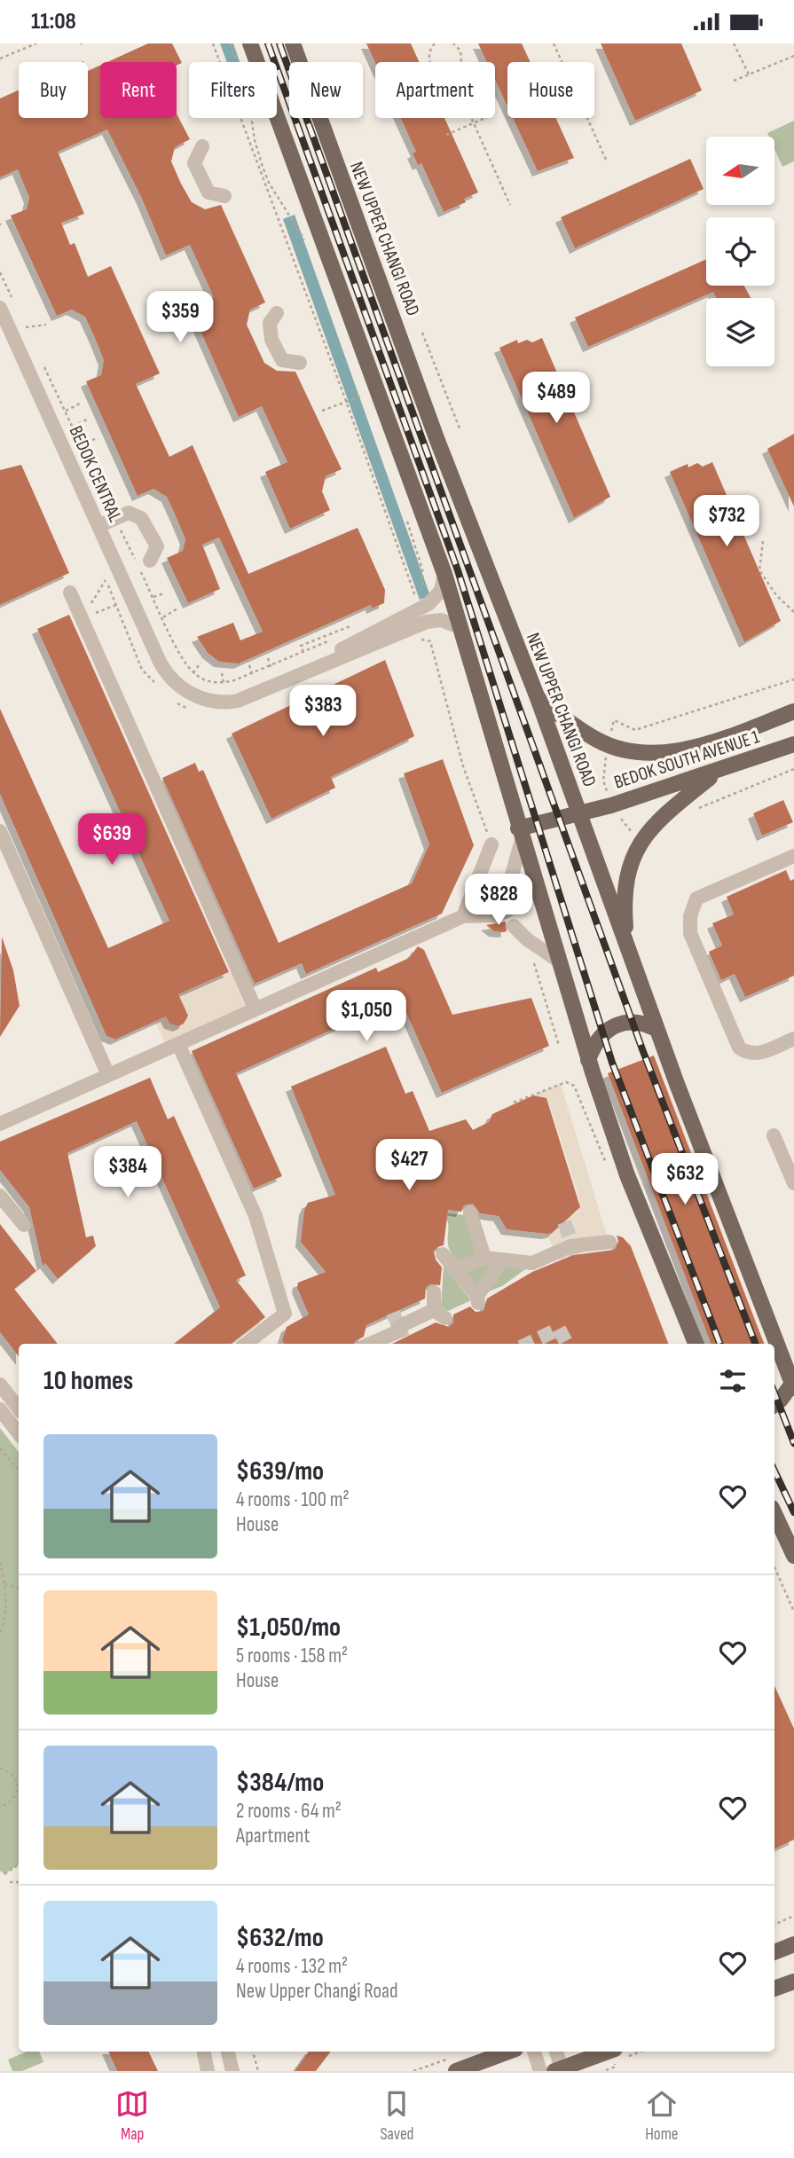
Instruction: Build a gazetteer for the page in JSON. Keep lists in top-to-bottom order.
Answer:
{
  "streets": {
    "main road": ["NEW UPPER CHANGI ROAD", "BEDOK SOUTH AVENUE 1"],
    "street": ["BEDOK CENTRAL"]
  },
  "crossings": [
    ["NEW UPPER CHANGI ROAD", "BEDOK SOUTH AVENUE 1"]
  ],
  "north": "left",
  "page": {
    "status": "11:08",
    "chip": [
      "Buy",
      "Rent",
      "Filters",
      "New",
      "Apartment",
      "House"
    ],
    "price": [
      "$359",
      "$489",
      "$732",
      "$383",
      "$639",
      "$828",
      "$1,050",
      "$427",
      "$384",
      "$632"
    ],
    "heading": "10 homes",
    "list": [
      {
        "name": "$639/mo",
        "note": "4 rooms · 100 m² · House"
      },
      {
        "name": "$1,050/mo",
        "note": "5 rooms · 158 m² · House"
      },
      {
        "name": "$384/mo",
        "note": "2 rooms · 64 m² · Apartment"
      },
      {
        "name": "$632/mo",
        "note": "4 rooms · 132 m² · New Upper Changi Road"
      }
    ],
    "tabs": ["Map", "Saved", "Home"]
  }
}
